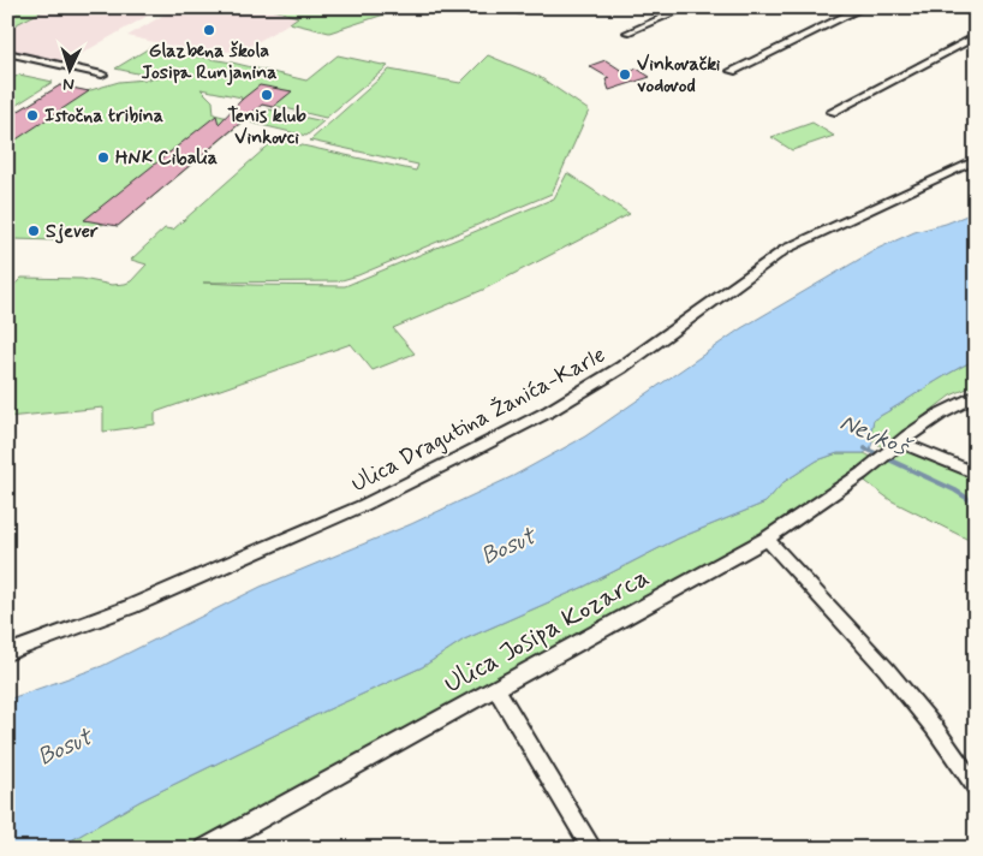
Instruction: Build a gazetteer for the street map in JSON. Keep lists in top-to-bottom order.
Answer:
{
  "streets": {
    "street": ["Ulica Dragutina Žanića-Karle", "Ulica Josipa Kozarca"]
  },
  "water": ["Nevkoš", "Bosut"],
  "places": [
    "Glazbena škola Josipa Runjanina",
    "Vinkovački vodovod",
    "Tenis klub Vinkovci",
    "Istočna tribina",
    "HNK Cibalia",
    "Sjever"
  ],
  "north": "bottom"
}
